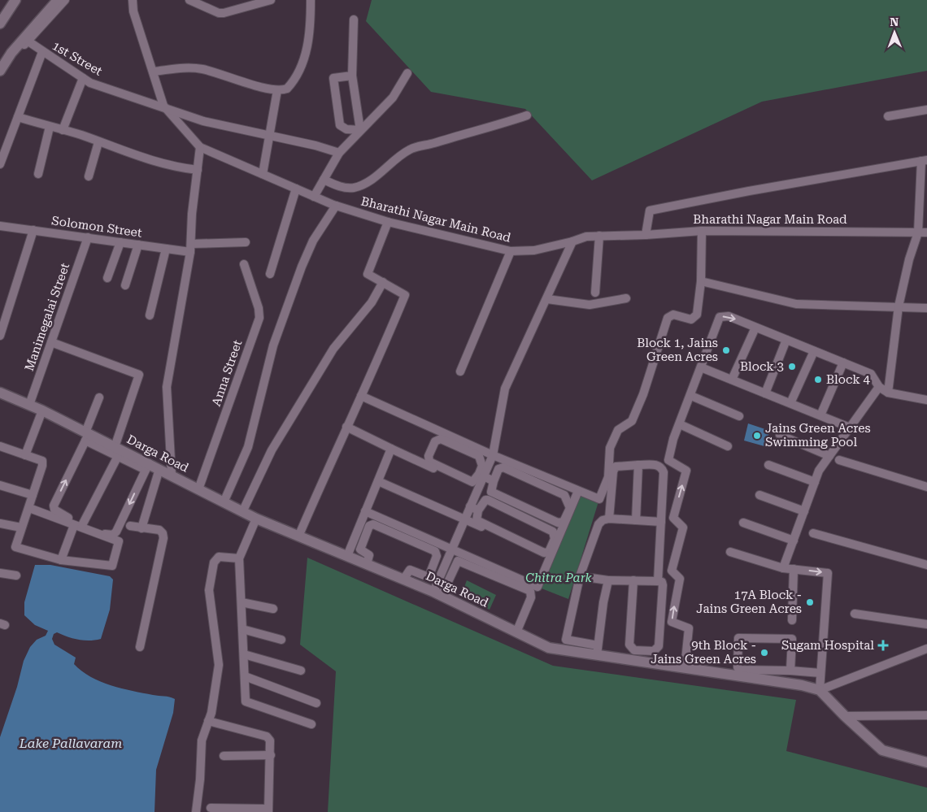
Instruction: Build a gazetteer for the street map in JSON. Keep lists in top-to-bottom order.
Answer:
{
  "streets": {
    "street": [
      "1st Street",
      "Bharathi Nagar Main Road",
      "Solomon Street",
      "Manimegalai Street",
      "Anna Street",
      "Darga Road"
    ]
  },
  "crossings": [
    ["1st Street", "Bharathi Nagar Main Road"],
    ["Solomon Street", "Manimegalai Street"],
    ["Manimegalai Street", "Darga Road"],
    ["Anna Street", "Darga Road"]
  ],
  "water": ["Lake Pallavaram"],
  "parks": ["Chitra Park"],
  "places": {
    "other": [
      "Block 1, Jains Green Acres",
      "Block 3",
      "Block 4",
      "Jains Green Acres Swimming Pool",
      "17A Block - Jains Green Acres",
      "9th Block - Jains Green Acres"
    ],
    "health": ["Sugam Hospital"]
  },
  "north": "top"
}
